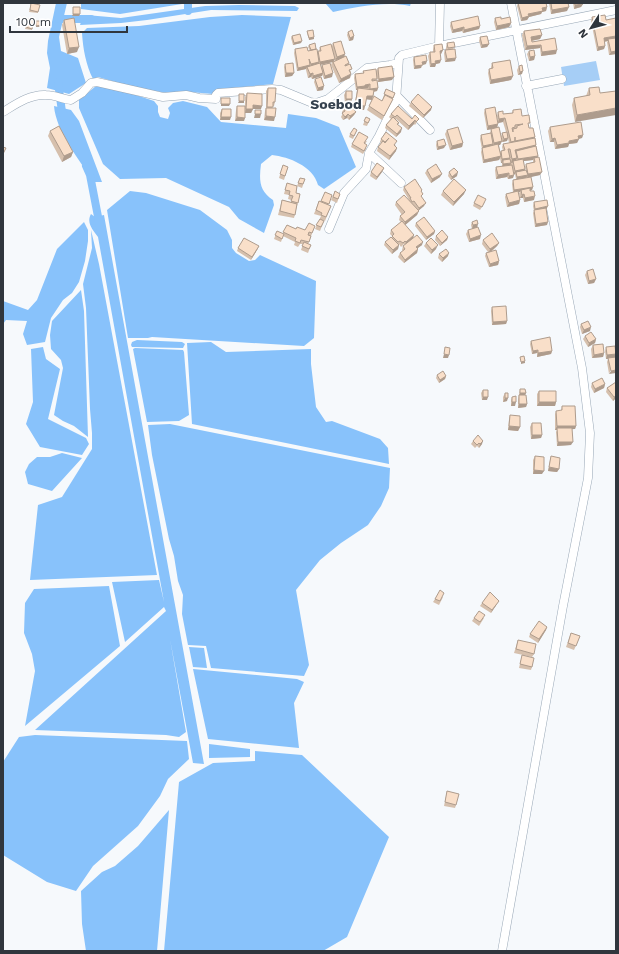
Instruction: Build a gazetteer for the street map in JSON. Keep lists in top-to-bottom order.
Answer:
{
  "districts": ["Soebod"],
  "scale_bar": "100 m",
  "north": "bottom left"
}
